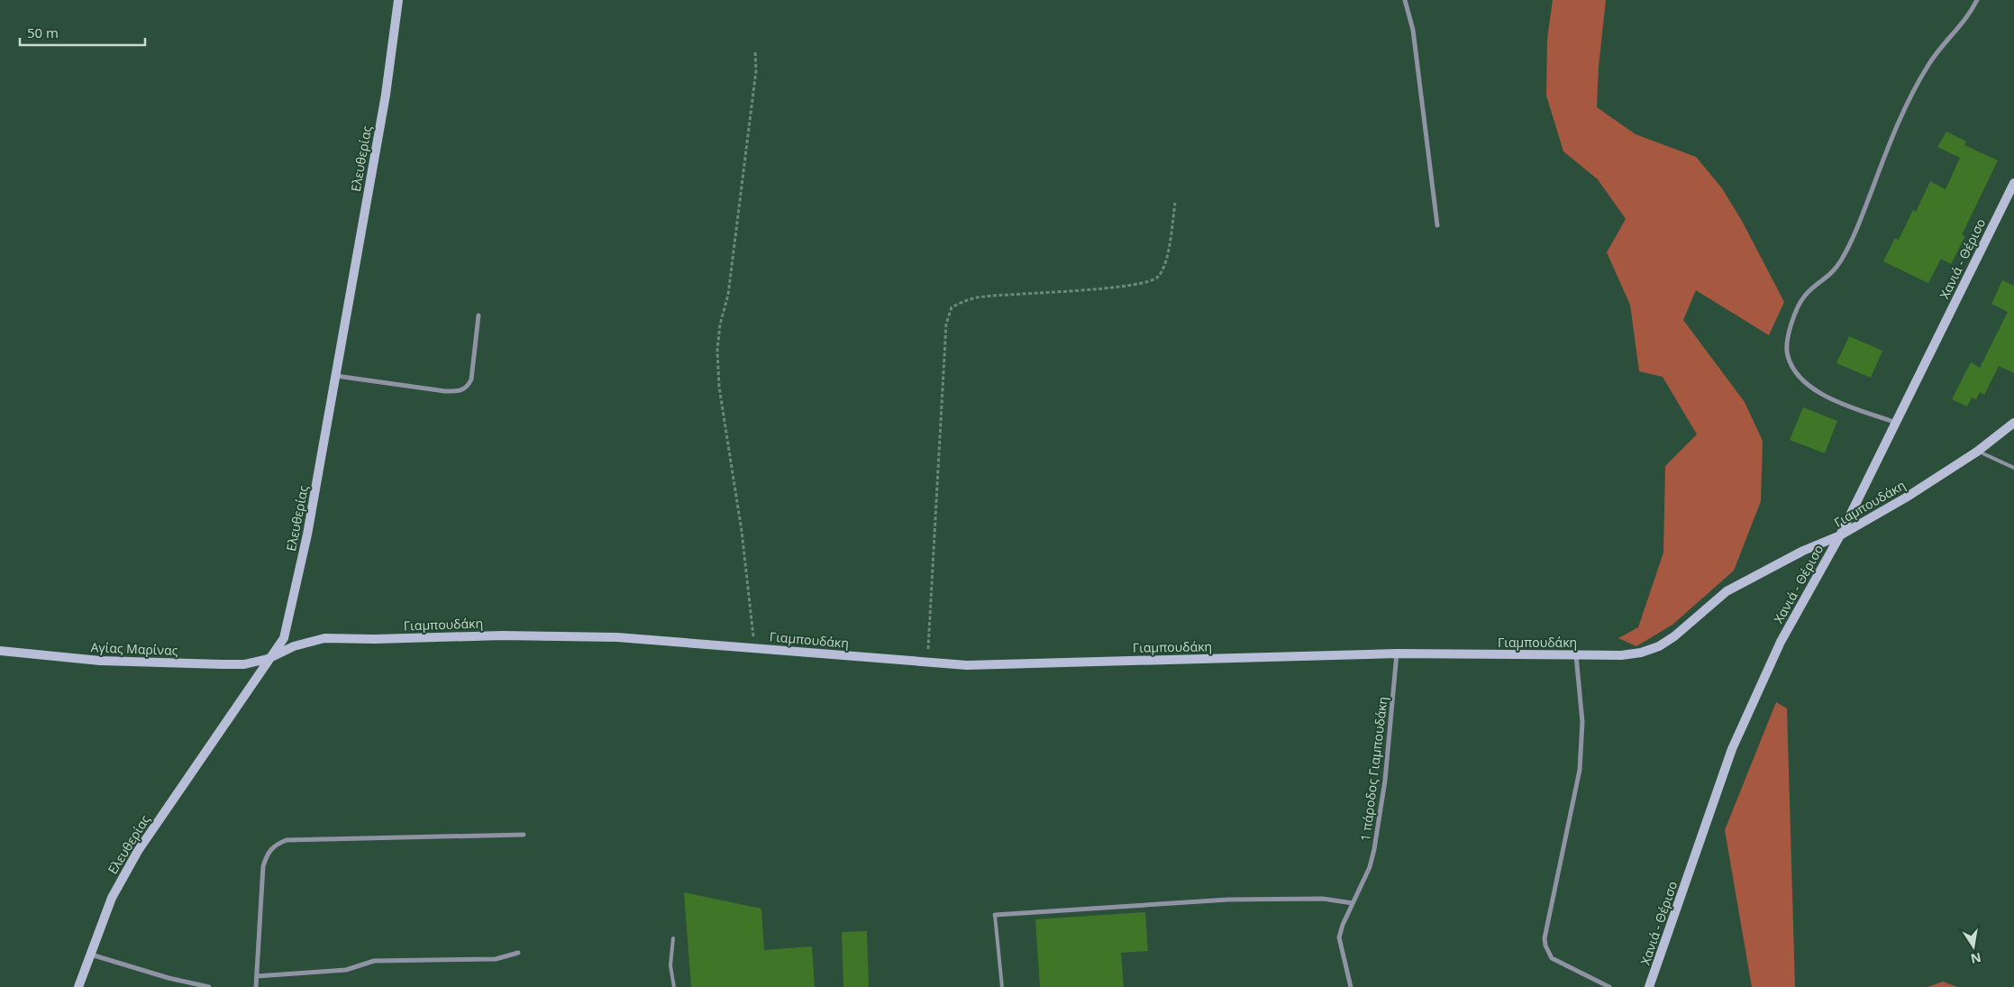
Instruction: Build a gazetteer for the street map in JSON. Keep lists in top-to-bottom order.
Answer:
{
  "streets": {
    "main road": [
      "Ελευθερίας",
      "Χανιά - Θέρισο",
      "Γιαμπουδάκη",
      "Αγίας Μαρίνας"
    ],
    "street": ["1 πάροδος Γιαμπουδάκη"]
  },
  "crossings": [
    ["Ελευθερίας", "Γιαμπουδάκη"],
    ["Ελευθερίας", "Αγίας Μαρίνας"],
    ["Χανιά - Θέρισο", "Γιαμπουδάκη"],
    ["Γιαμπουδάκη", "Αγίας Μαρίνας"],
    ["Γιαμπουδάκη", "1 πάροδος Γιαμπουδάκη"]
  ],
  "scale_bar": "50 m",
  "north": "bottom"
}
